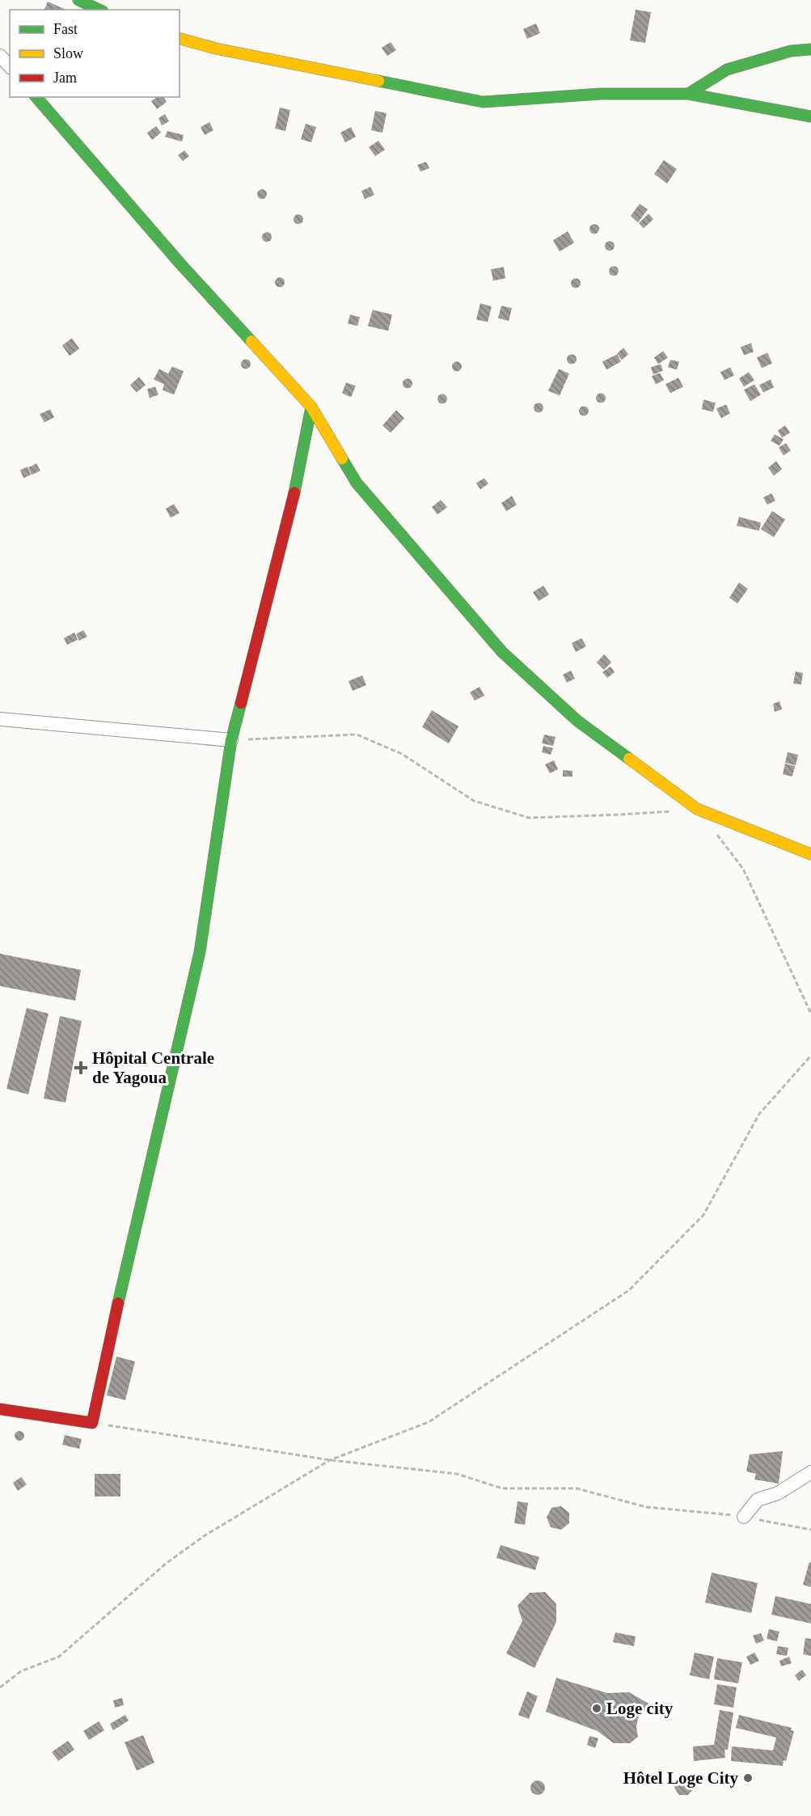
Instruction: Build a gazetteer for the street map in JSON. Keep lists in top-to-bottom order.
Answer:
{
  "places": {
    "health": ["Hôpital Centrale de Yagoua"],
    "other": ["Loge city", "Hôtel Loge City"]
  },
  "legend": ["Fast", "Slow", "Jam"]
}
